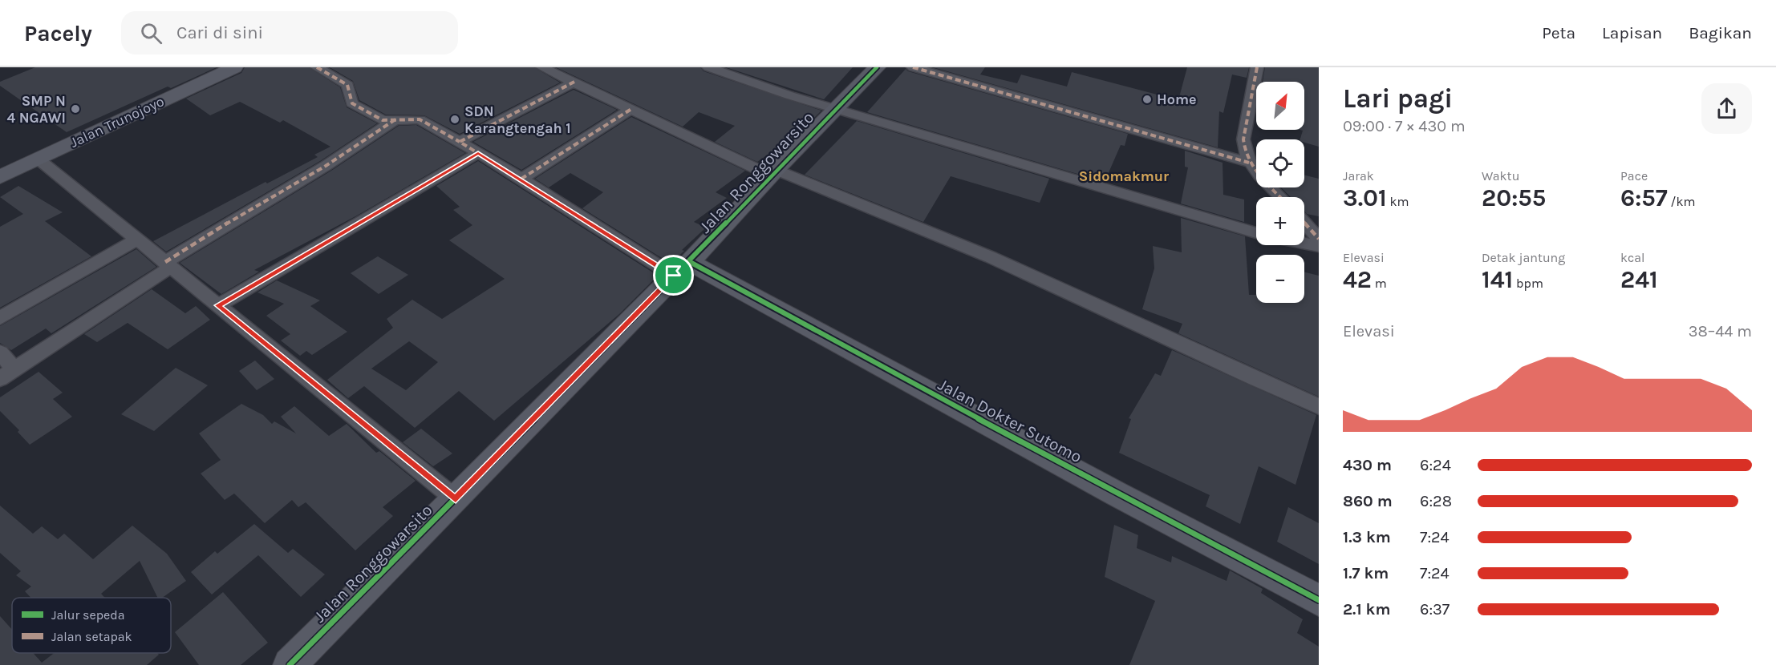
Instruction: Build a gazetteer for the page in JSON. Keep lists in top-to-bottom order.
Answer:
{
  "streets": {
    "street": ["Jalan Trunojoyo", "Jalan Ronggowarsito", "Jalan Dokter Sutomo"]
  },
  "crossings": [
    ["Jalan Ronggowarsito", "Jalan Dokter Sutomo"]
  ],
  "districts": ["Sidomakmur"],
  "places": ["Home", "SMP N 4 NGAWI", "SDN Karangtengah 1"],
  "legend": ["Jalur sepeda", "Jalan setapak"],
  "north": "top right",
  "page": {
    "header": "Pacely",
    "search": "Cari di sini",
    "nav": ["Peta", "Lapisan", "Bagikan"],
    "heading": ["Lari pagi", "09:00 · 7 × 430 m"],
    "map_buttons": ["+", "−"],
    "stats": [
      ["Jarak", "3.01 km"],
      ["Waktu", "20:55"],
      ["Pace", "6:57 /km"],
      ["Elevasi", "42 m"],
      ["Detak jantung", "141 bpm"],
      ["kcal", "241"]
    ],
    "chart": ["Elevasi", "38–44 m"],
    "list": [
      {
        "name": "430 m",
        "note": "6:24"
      },
      {
        "name": "860 m",
        "note": "6:28"
      },
      {
        "name": "1.3 km",
        "note": "7:24"
      },
      {
        "name": "1.7 km",
        "note": "7:24"
      },
      {
        "name": "2.1 km",
        "note": "6:37"
      }
    ]
  }
}
